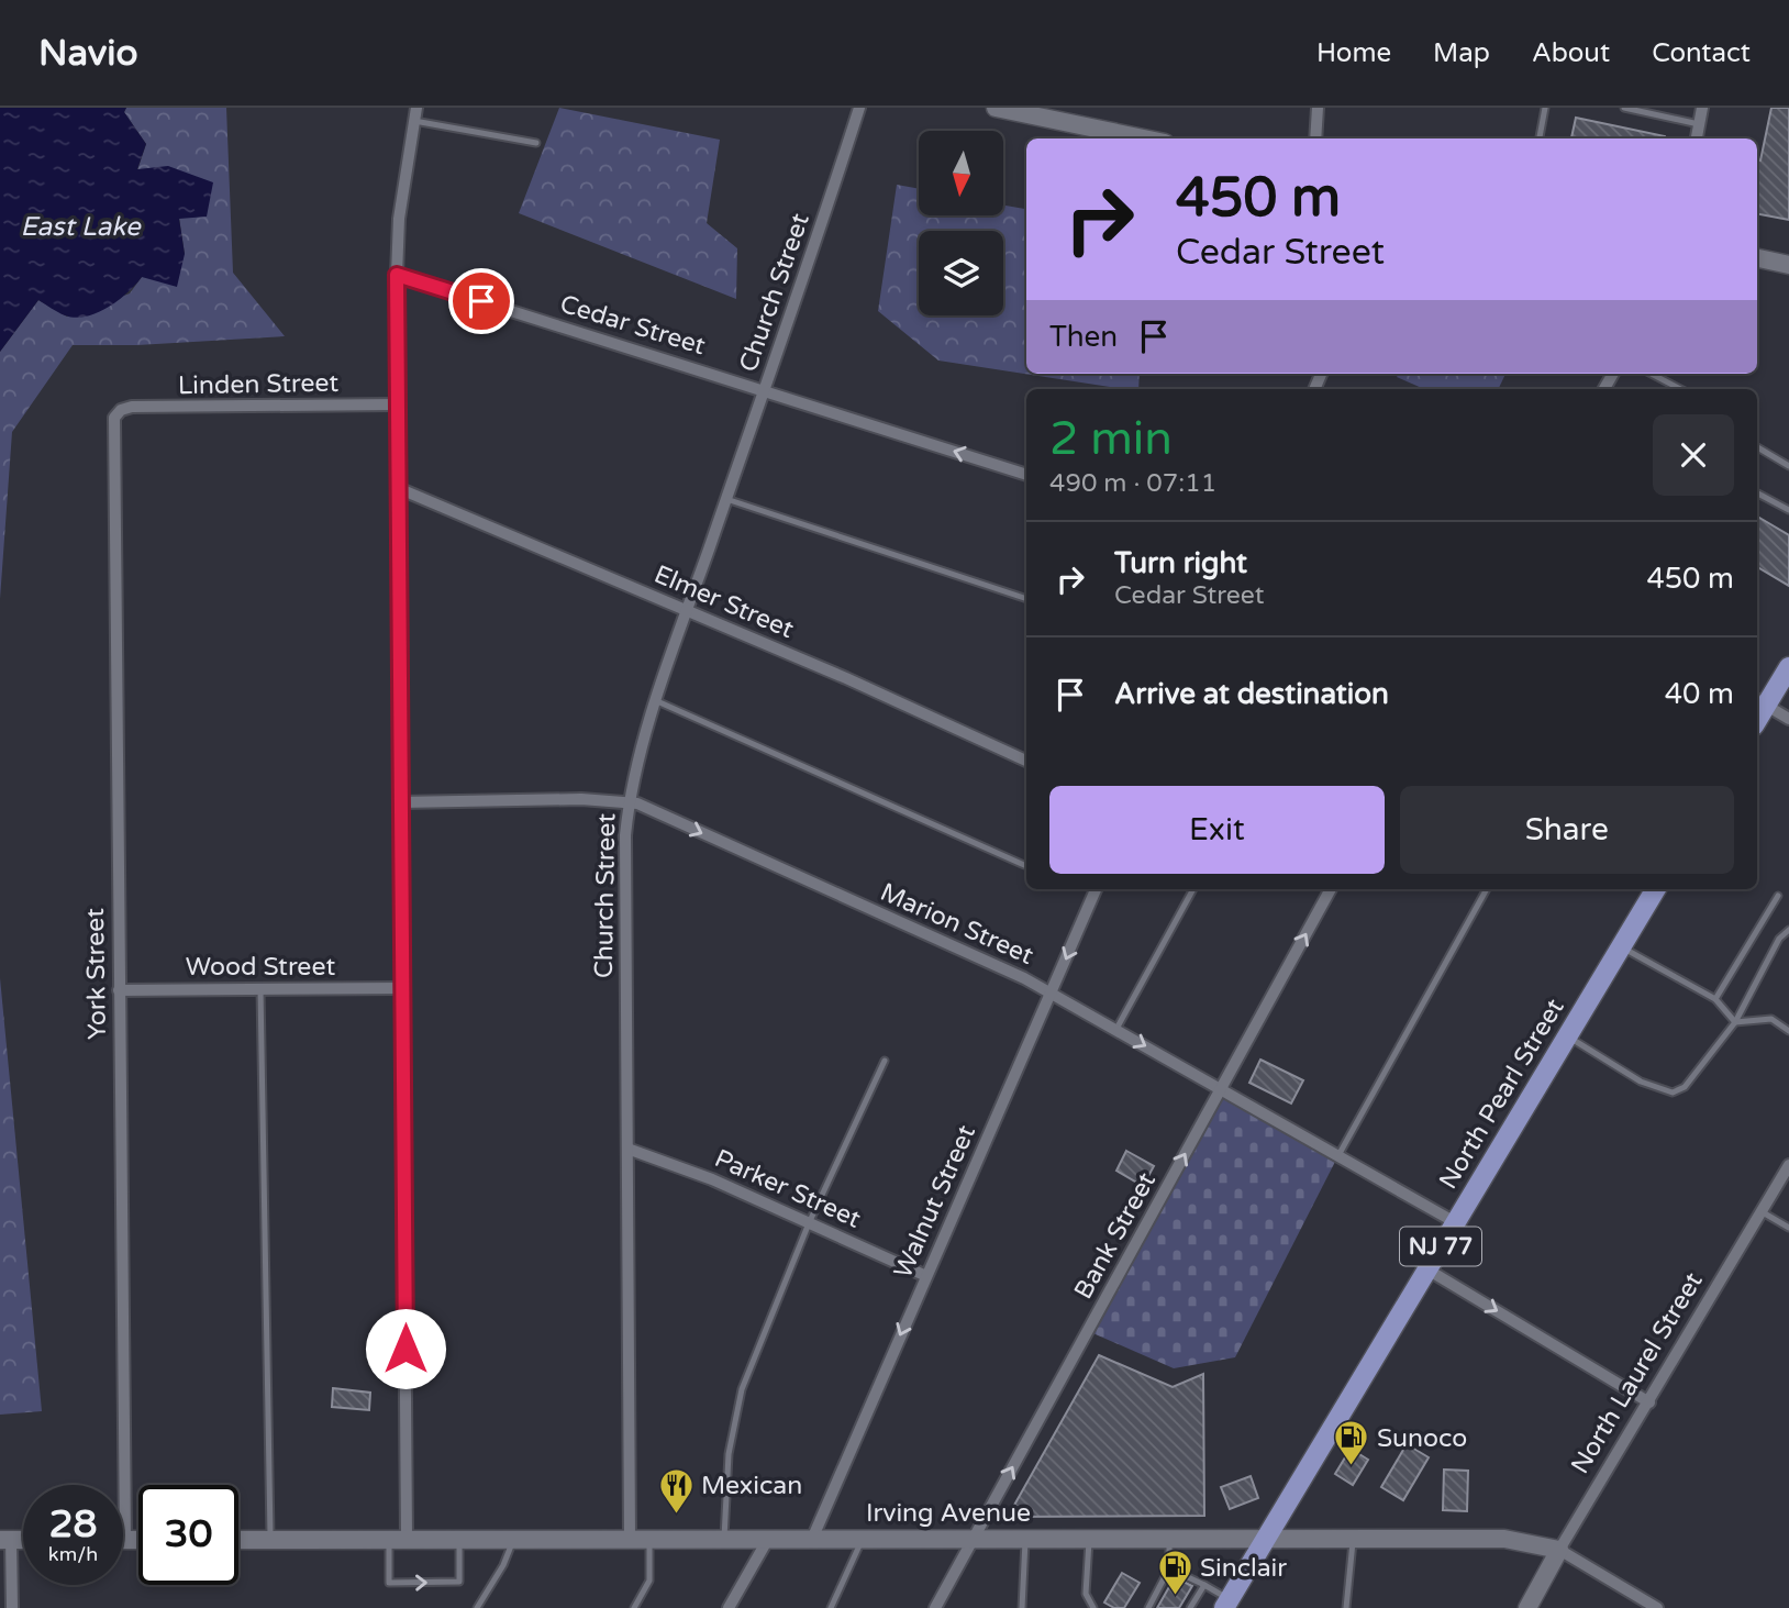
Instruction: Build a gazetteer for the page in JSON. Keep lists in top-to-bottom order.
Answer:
{
  "streets": {
    "main road": [
      "North Pearl Street",
      "NJ 77",
      "North Laurel Street",
      "Irving Avenue"
    ],
    "street": [
      "Church Street",
      "Cedar Street",
      "Linden Street",
      "Elmer Street",
      "Marion Street",
      "Wood Street",
      "York Street",
      "Parker Street",
      "Walnut Street",
      "Bank Street"
    ]
  },
  "crossings": [
    ["Church Street", "Cedar Street"],
    ["Church Street", "Elmer Street"],
    ["Church Street", "Marion Street"],
    ["Church Street", "Parker Street"],
    ["Church Street", "Irving Avenue"],
    ["Linden Street", "York Street"],
    ["Marion Street", "North Pearl Street"],
    ["Marion Street", "Walnut Street"],
    ["Marion Street", "Bank Street"],
    ["Wood Street", "York Street"],
    ["North Pearl Street", "Irving Avenue"],
    ["Parker Street", "Walnut Street"],
    ["Walnut Street", "Irving Avenue"],
    ["Bank Street", "Irving Avenue"],
    ["North Laurel Street", "Irving Avenue"]
  ],
  "one_way": [
    "Cedar Street",
    "Marion Street",
    "Walnut Street",
    "Bank Street"
  ],
  "water": ["East Lake"],
  "places": {
    "fuel station": ["Sunoco", "Sinclair"],
    "restaurant": ["Mexican"]
  },
  "north": "bottom",
  "page": {
    "header": "Navio",
    "nav": [
      "Home",
      "Map",
      "About",
      "Contact"
    ],
    "turn": ["450 m", "Cedar Street"],
    "then": "Then",
    "heading": ["2 min", "490 m · 07:11"],
    "list": [
      {
        "name": "Turn right",
        "note": "Cedar Street",
        "value": "450 m"
      },
      {
        "name": "Arrive at destination",
        "value": "40 m"
      }
    ],
    "buttons": ["Exit", "Share"],
    "speed": "28 km/h",
    "limit": "30"
  }
}
